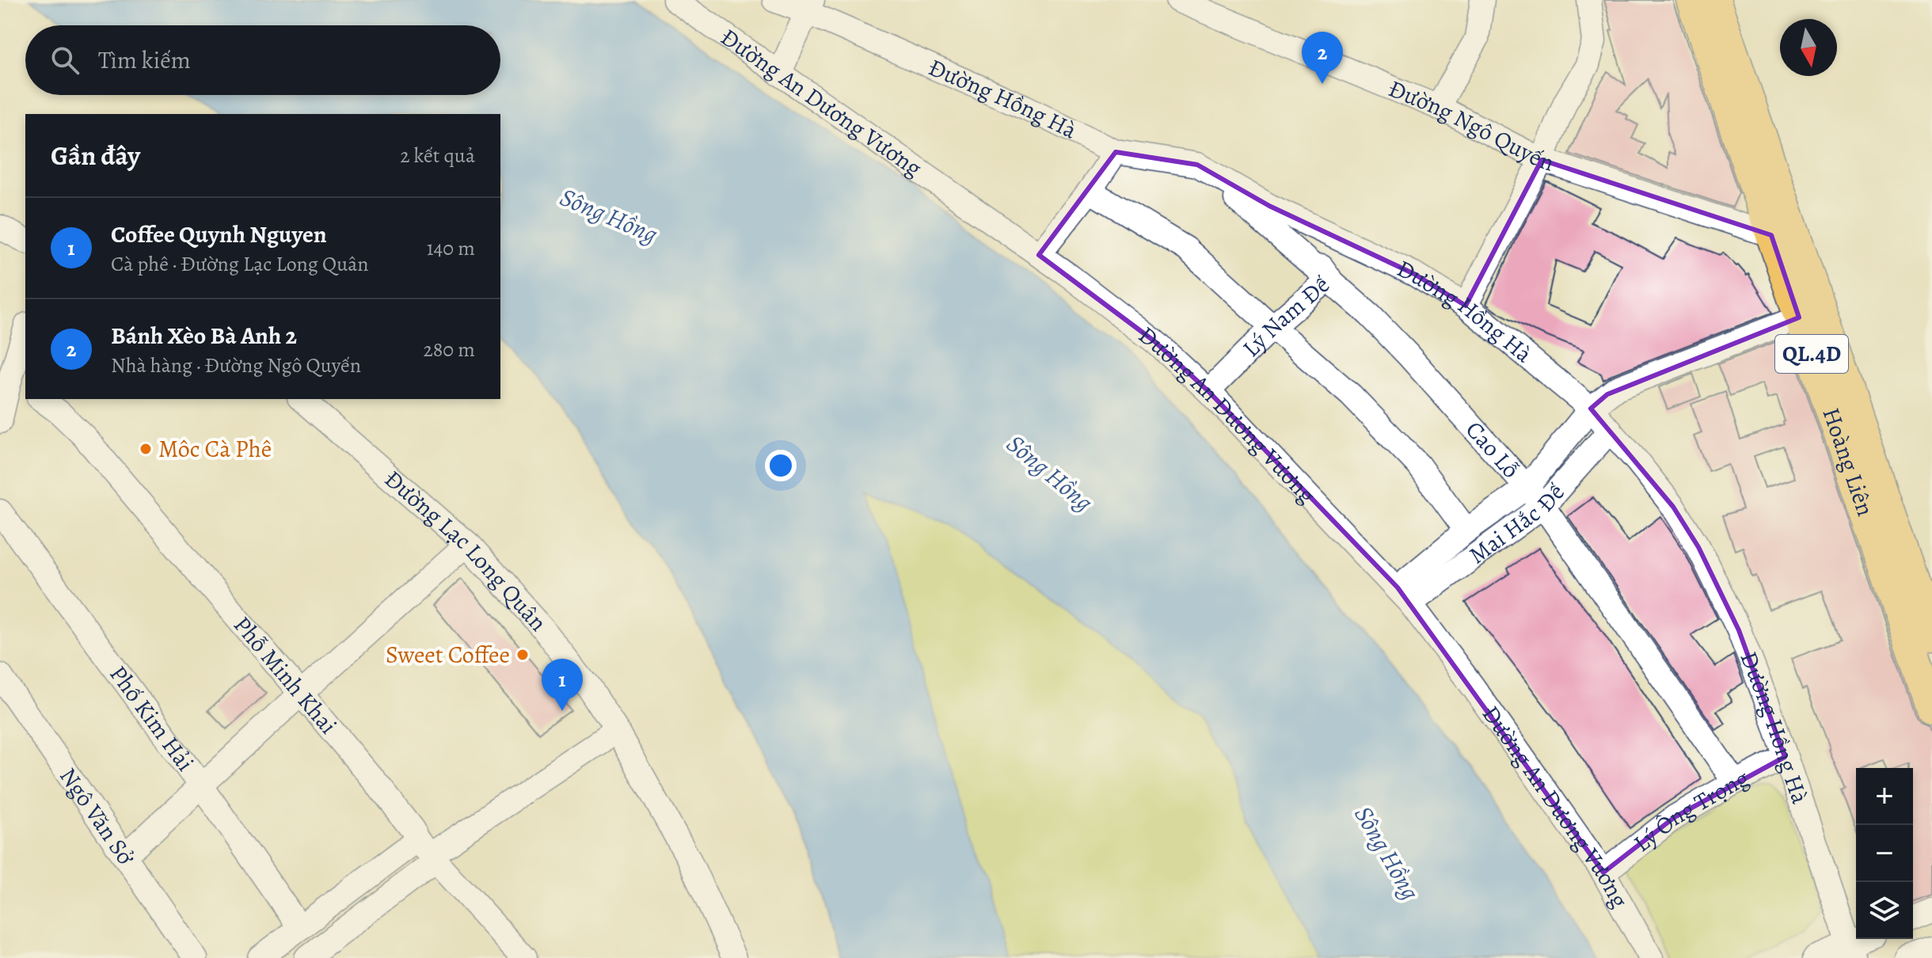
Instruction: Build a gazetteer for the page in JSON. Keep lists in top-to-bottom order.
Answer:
{
  "streets": {
    "main road": ["QL.4D", "Hoàng Liên"],
    "street": [
      "Đường Hồng Hà",
      "Đường An Dương Vương",
      "Đường Ngô Quyến",
      "Lý Nam Đế",
      "Cao Lỗ",
      "Mai Hắc Đế",
      "Đường Lạc Long Quân",
      "Phỗ Minh Khai",
      "Phố Kim Hải",
      "Lý Ông Trọng",
      "Ngô Văn Sở"
    ]
  },
  "crossings": [
    ["Đường Hồng Hà", "Lý Nam Đế"],
    ["Đường Hồng Hà", "Cao Lỗ"],
    ["Đường Hồng Hà", "Mai Hắc Đế"],
    ["Đường Hồng Hà", "Lý Ông Trọng"],
    ["Đường An Dương Vương", "Lý Nam Đế"],
    ["Đường An Dương Vương", "Mai Hắc Đế"],
    ["Đường An Dương Vương", "Lý Ông Trọng"],
    ["Đường Ngô Quyến", "Hoàng Liên"],
    ["Lý Nam Đế", "Cao Lỗ"],
    ["Cao Lỗ", "Mai Hắc Đế"],
    ["Cao Lỗ", "Lý Ông Trọng"],
    ["Hoàng Liên", "Mai Hắc Đế"]
  ],
  "water": ["Sông Hồng"],
  "places": ["Môc Cà Phê", "Sweet Coffee"],
  "north": "bottom",
  "page": {
    "search": "Tìm kiếm",
    "pins": ["2", "1"],
    "heading": ["Gần đây", "2 kết quả"],
    "list": [
      {
        "mark": "1",
        "name": "Coffee Quynh Nguyen",
        "note": "Cà phê · Đường Lạc Long Quân",
        "value": "140 m"
      },
      {
        "mark": "2",
        "name": "Bánh Xèo Bà Anh 2",
        "note": "Nhà hàng · Đường Ngô Quyến",
        "value": "280 m"
      }
    ],
    "map_buttons": ["+", "−"]
  }
}
